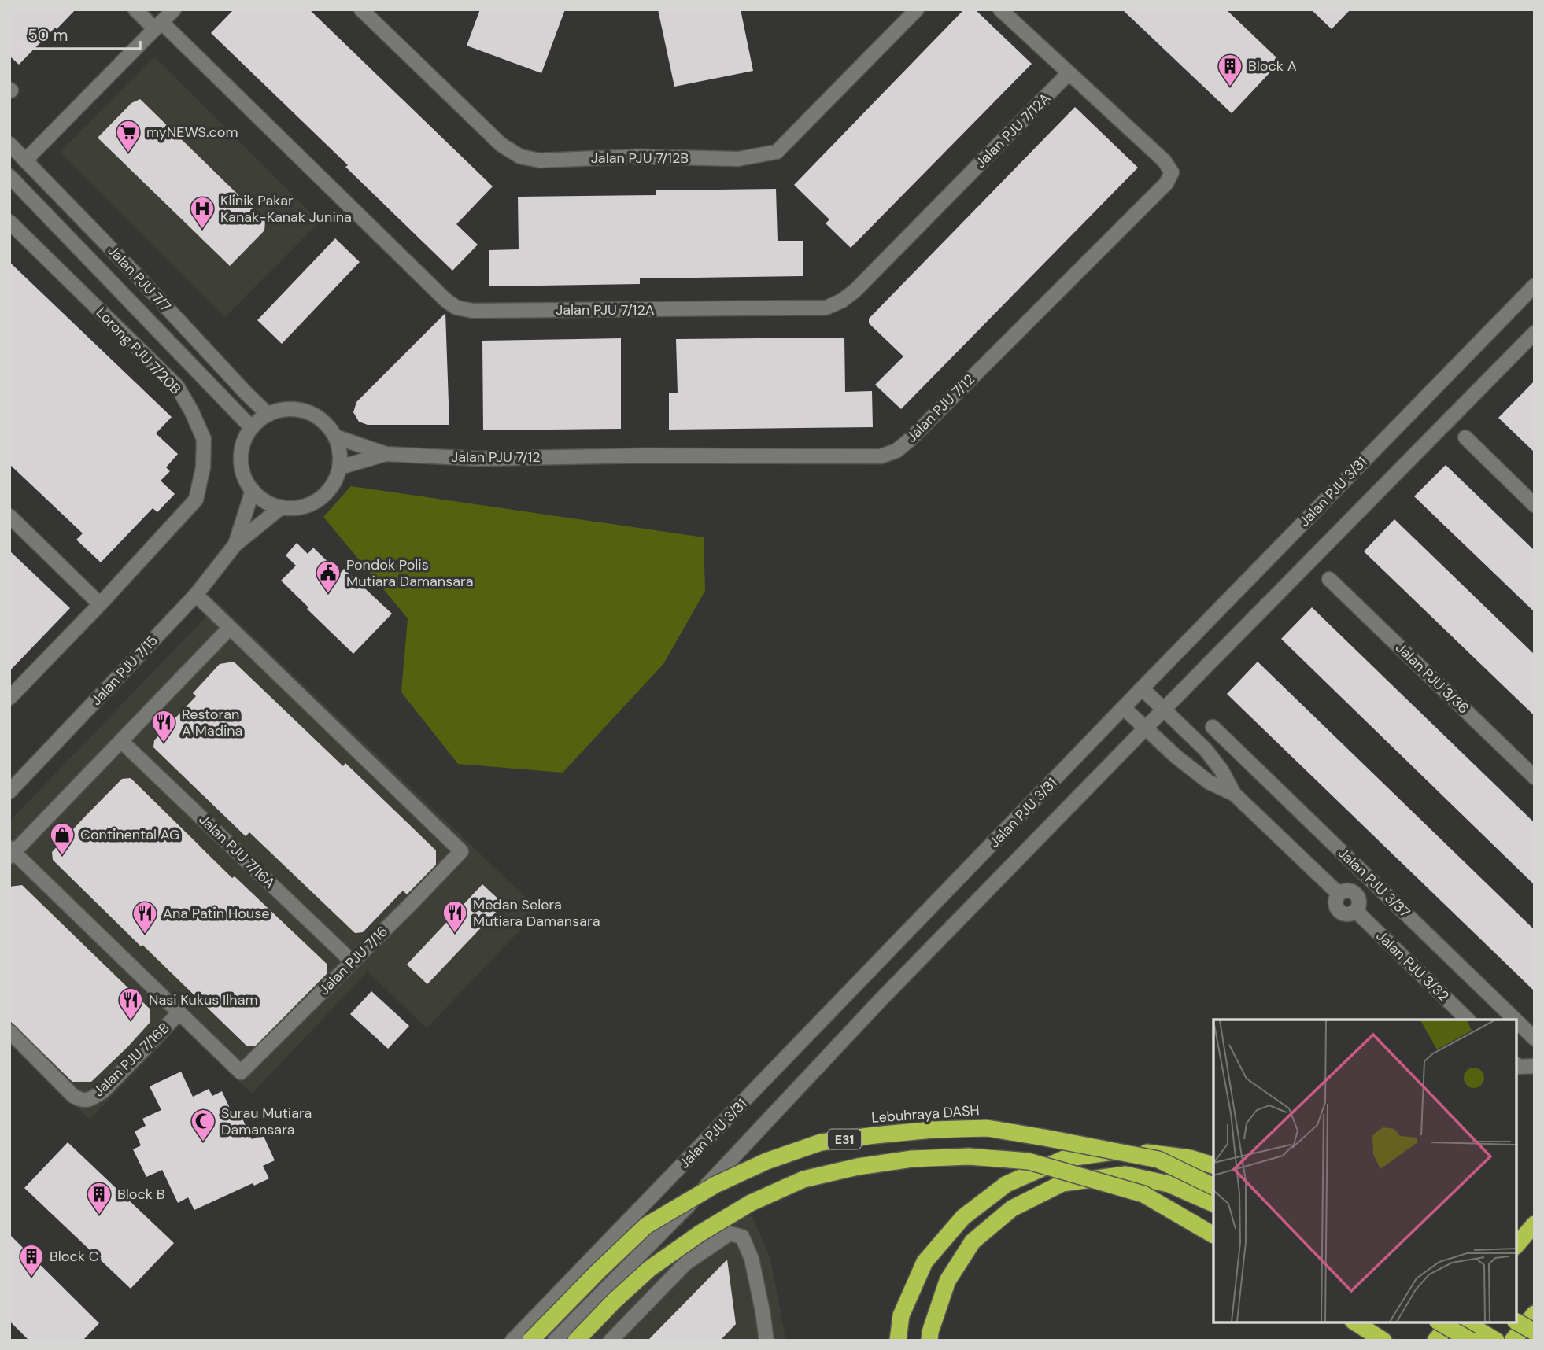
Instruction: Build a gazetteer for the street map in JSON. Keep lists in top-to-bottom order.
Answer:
{
  "streets": {
    "highway": ["Lebuhraya DASH", "E31"],
    "street": [
      "Jalan PJU 7/12A",
      "Jalan PJU 7/12B",
      "Jalan PJU 7/7",
      "Lorong PJU 7/20B",
      "Jalan PJU 7/12",
      "Jalan PJU 3/31",
      "Jalan PJU 7/15",
      "Jalan PJU 3/36",
      "Jalan PJU 7/16A",
      "Jalan PJU 3/37",
      "Jalan PJU 7/16",
      "Jalan PJU 3/32",
      "Jalan PJU 7/16B"
    ]
  },
  "crossings": [
    ["Jalan PJU 7/12A", "Jalan PJU 7/12"],
    ["Jalan PJU 7/7", "Jalan PJU 7/12"],
    ["Jalan PJU 7/7", "Jalan PJU 7/15"],
    ["Jalan PJU 7/12", "Jalan PJU 7/15"],
    ["Jalan PJU 7/15", "Jalan PJU 7/16"],
    ["Jalan PJU 7/16A", "Jalan PJU 7/16"],
    ["Jalan PJU 7/16", "Jalan PJU 7/16B"]
  ],
  "places": {
    "building": ["Block A", "Block B", "Block C"],
    "supermarket": ["myNEWS.com"],
    "hospital": ["Klinik Pakar Kanak-Kanak Junina"],
    "public building": ["Pondok Polis Mutiara Damansara"],
    "restaurant": [
      "Restoran A Madina",
      "Medan Selera Mutiara Damansara",
      "Ana Patin House",
      "Nasi Kukus Ilham"
    ],
    "shop": ["Continental AG"],
    "mosque": ["Surau Mutiara Damansara"]
  },
  "scale_bar": "50 m"
}
